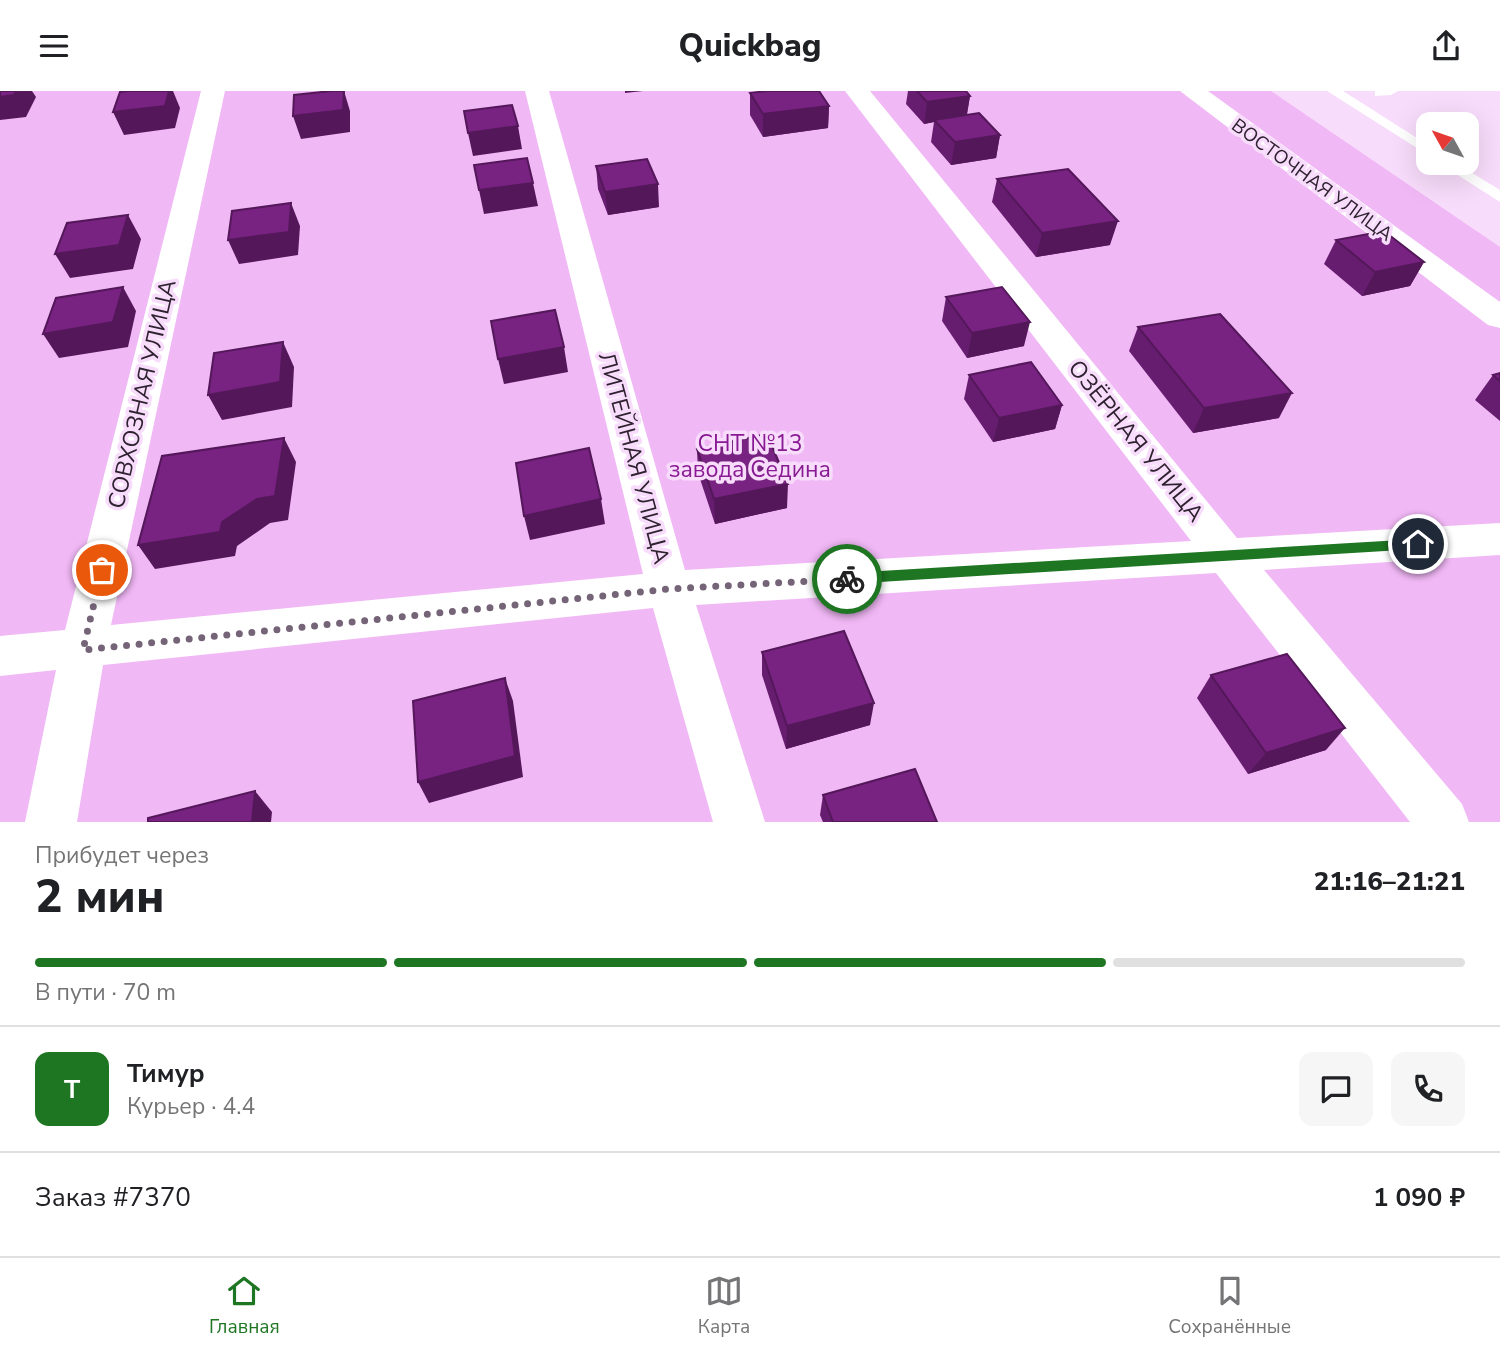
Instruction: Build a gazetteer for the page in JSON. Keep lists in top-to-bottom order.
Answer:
{
  "streets": {
    "street": [
      "ВОСТОЧНАЯ УЛИЦА",
      "СОВХОЗНАЯ УЛИЦА",
      "ОЗЁРНАЯ УЛИЦА",
      "ЛИТЕЙНАЯ УЛИЦА"
    ]
  },
  "parks": ["СНТ №13 завода Седина"],
  "north": "top left",
  "page": {
    "header": "Quickbag",
    "heading": ["2 мин", "Прибудет через", "21:16–21:21"],
    "panel": [
      "Тимур",
      "Курьер · 4.4",
      "Заказ #7370",
      "1 090 ₽"
    ],
    "bar": "В пути · 70 m",
    "round": "Т",
    "tabs": ["Главная", "Карта", "Сохранённые"]
  }
}
